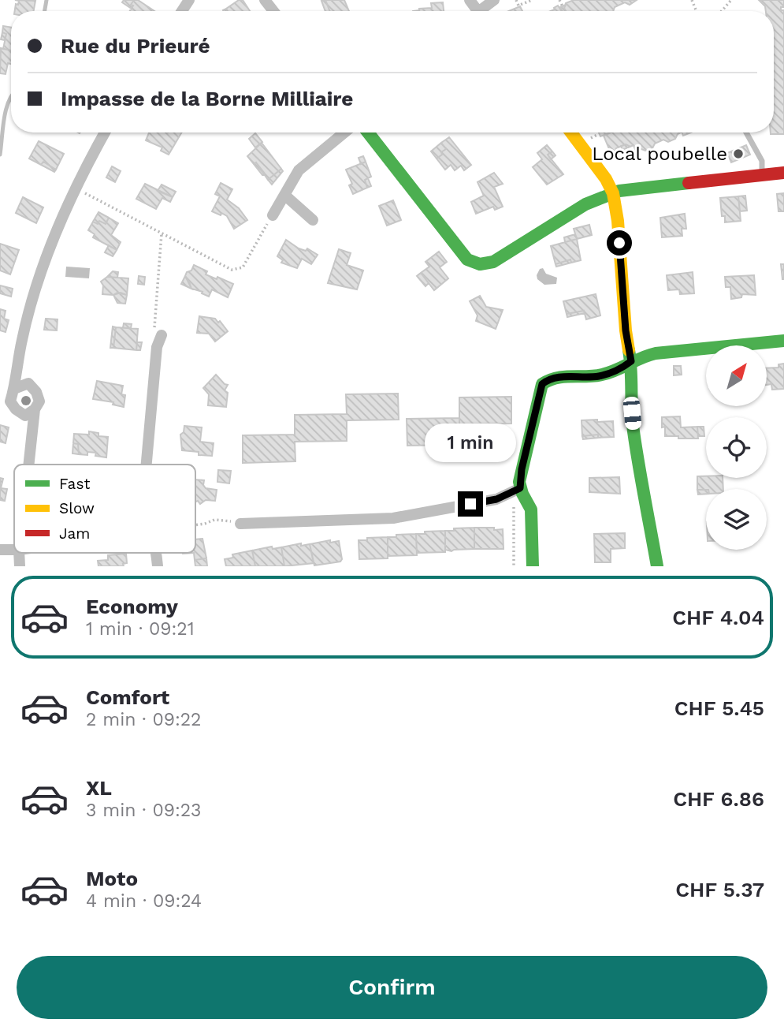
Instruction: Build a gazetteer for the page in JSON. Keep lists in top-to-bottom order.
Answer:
{
  "places": ["Local poubelle"],
  "legend": ["Fast", "Slow", "Jam"],
  "north": "top right",
  "page": {
    "banner": ["Rue du Prieuré", "Impasse de la Borne Milliaire"],
    "bubble": "1 min",
    "list": [
      {
        "name": "Economy",
        "note": "1 min · 09:21",
        "value": "CHF 4.04"
      },
      {
        "name": "Comfort",
        "note": "2 min · 09:22",
        "value": "CHF 5.45"
      },
      {
        "name": "XL",
        "note": "3 min · 09:23",
        "value": "CHF 6.86"
      },
      {
        "name": "Moto",
        "note": "4 min · 09:24",
        "value": "CHF 5.37"
      }
    ],
    "buttons": "Confirm"
  }
}
